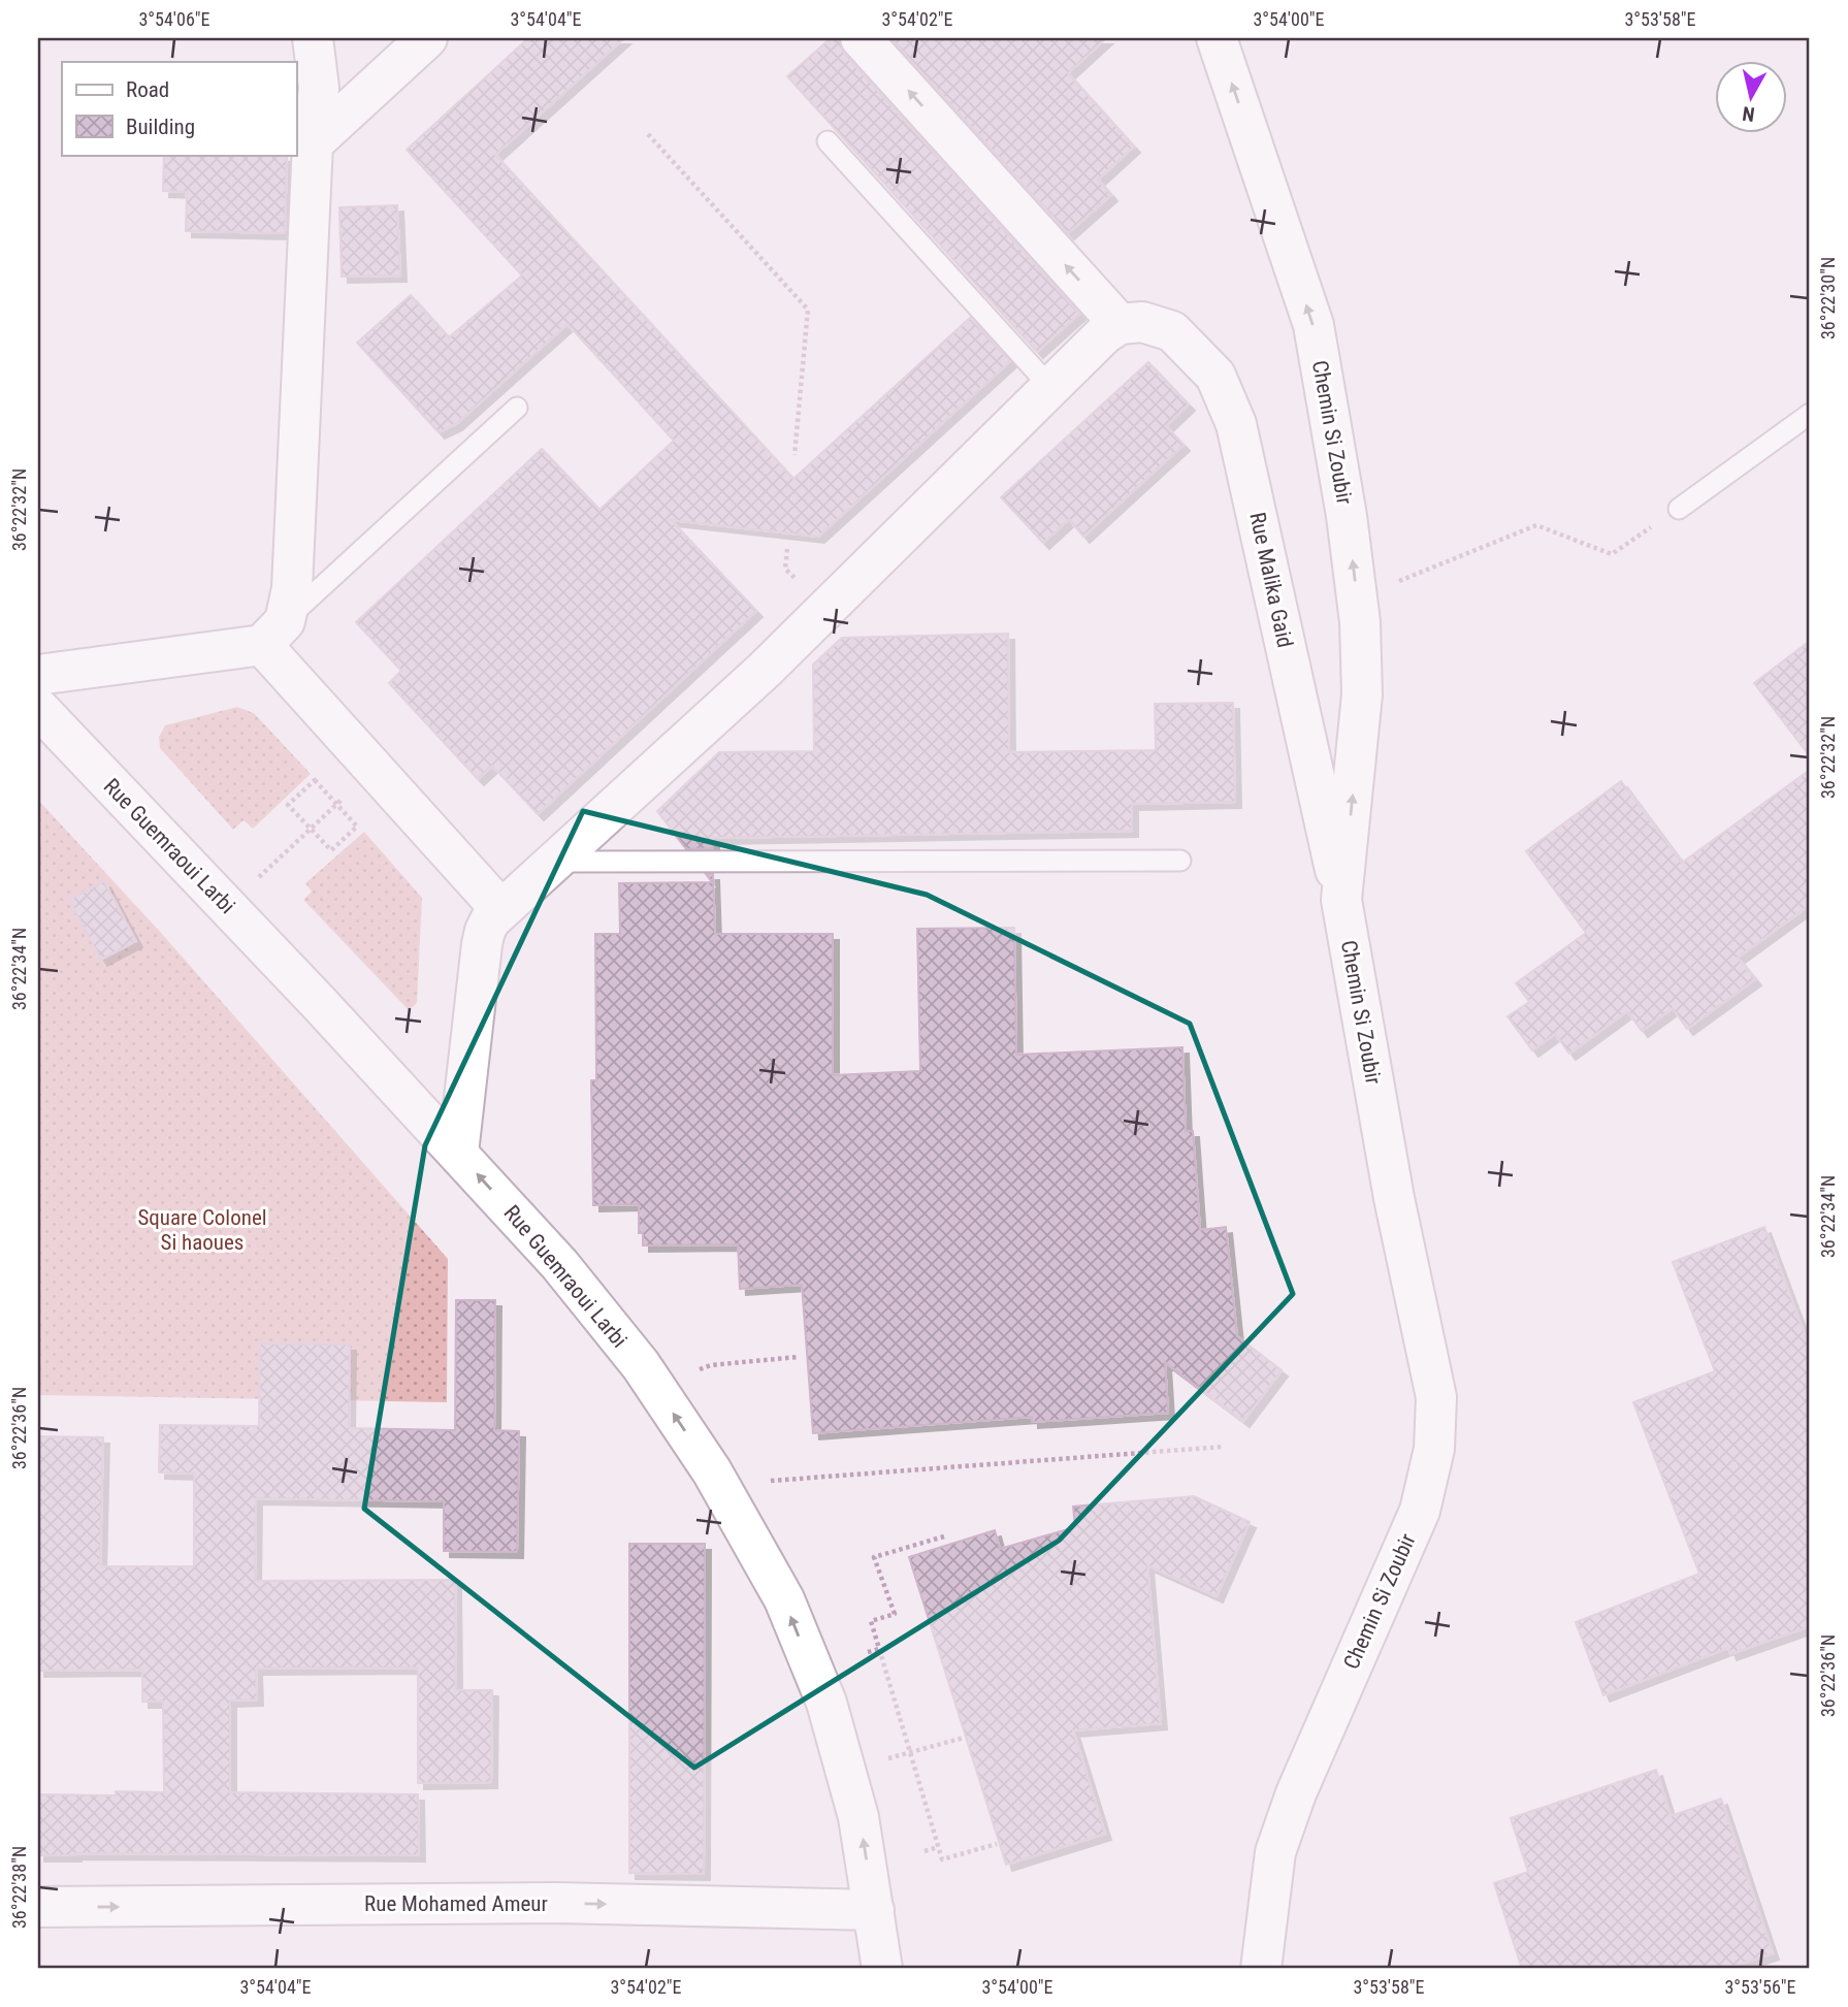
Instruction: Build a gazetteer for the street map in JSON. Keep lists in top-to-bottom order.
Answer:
{
  "streets": {
    "street": [
      "Chemin Si Zoubir",
      "Rue Malika Gaid",
      "Rue Guemraoui Larbi",
      "Rue Mohamed Ameur"
    ]
  },
  "crossings": [
    ["Chemin Si Zoubir", "Rue Malika Gaid"],
    ["Rue Guemraoui Larbi", "Rue Mohamed Ameur"]
  ],
  "one_way": ["Chemin Si Zoubir", "Rue Guemraoui Larbi", "Rue Mohamed Ameur"],
  "parks": ["Square Colonel Si haoues"],
  "legend": ["Road", "Building"],
  "north": "bottom",
  "coordinates": [
    "3°54'06\"E",
    "3°54'04\"E",
    "3°54'02\"E",
    "3°54'00\"E",
    "3°53'58\"E",
    "36°22'30\"N",
    "36°22'32\"N",
    "36°22'34\"N",
    "36°22'36\"N",
    "36°22'38\"N",
    "3°53'56\"E"
  ]
}
